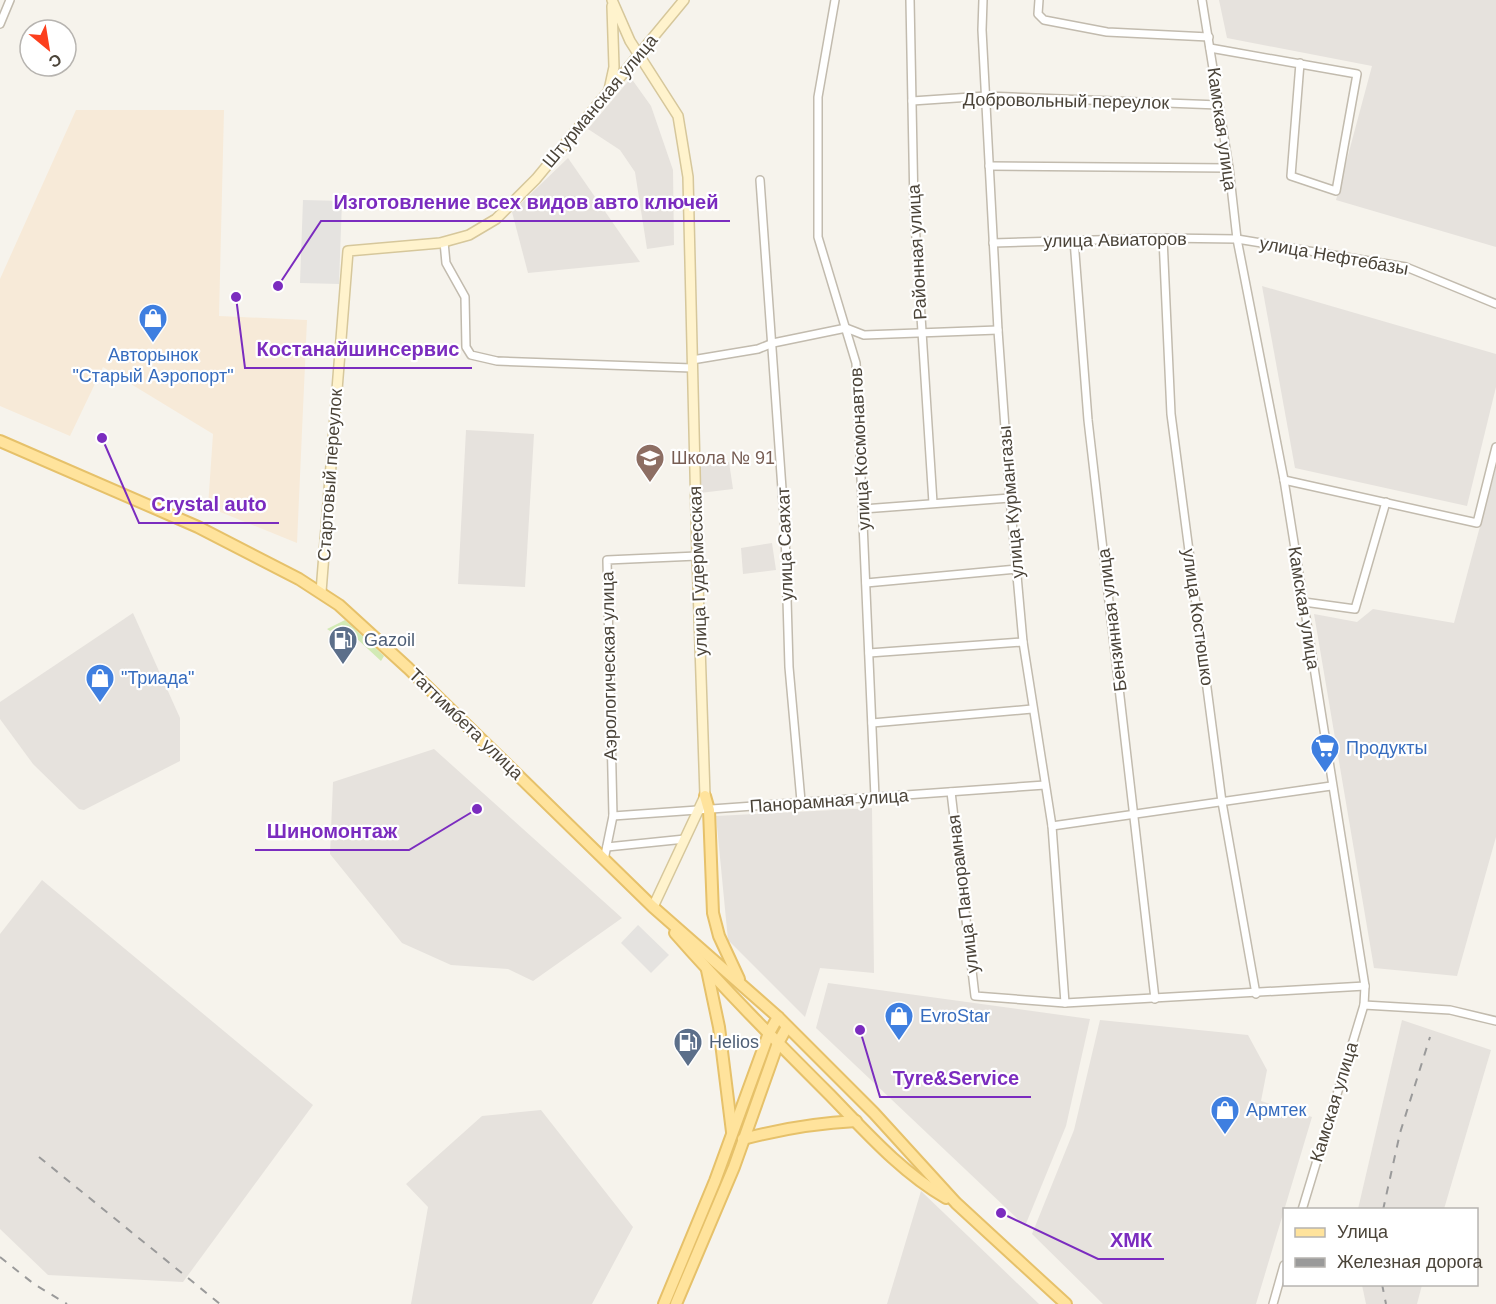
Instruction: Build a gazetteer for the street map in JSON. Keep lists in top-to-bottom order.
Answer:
{
  "streets": {
    "main road": [
      "Штурманская улица",
      "Стартовый переулок",
      "улица Гудермесская",
      "Таттимбета улица"
    ],
    "street": [
      "Добровольный переулок",
      "Камская улица",
      "улица Авиаторов",
      "Районная улица",
      "улица Нефтебазы",
      "улица Космонавтов",
      "улица Курмангазы",
      "улица Саяхат",
      "улица Костюшко",
      "Бензинная улица",
      "Аэрологическая улица",
      "Панорамная улица",
      "улица Панорамная"
    ]
  },
  "crossings": [
    ["Штурманская улица", "Стартовый переулок"],
    ["Штурманская улица", "улица Гудермесская"],
    ["Добровольный переулок", "Камская улица"],
    ["Добровольный переулок", "Районная улица"],
    ["Добровольный переулок", "улица Курмангазы"],
    ["Камская улица", "улица Авиаторов"],
    ["Камская улица", "улица Нефтебазы"],
    ["улица Авиаторов", "улица Нефтебазы"],
    ["улица Авиаторов", "улица Курмангазы"],
    ["улица Авиаторов", "улица Костюшко"],
    ["улица Авиаторов", "Бензинная улица"],
    ["улица Космонавтов", "Панорамная улица"],
    ["Стартовый переулок", "Таттимбета улица"],
    ["улица Курмангазы", "Панорамная улица"],
    ["улица Курмангазы", "улица Панорамная"],
    ["улица Саяхат", "Панорамная улица"],
    ["улица Гудермесская", "Аэрологическая улица"],
    ["Аэрологическая улица", "Таттимбета улица"],
    ["Аэрологическая улица", "Панорамная улица"],
    ["Панорамная улица", "улица Панорамная"]
  ],
  "places": {
    "other": [
      "Изготовление всех видов авто ключей",
      "Костанайшинсервис",
      "Crystal auto",
      "Шиномонтаж",
      "Tyre&Service",
      "ХМК"
    ],
    "shop": [
      "Авторынок \"Старый Аэропорт\"",
      "\"Триада\"",
      "EvroStar",
      "Армтек"
    ],
    "school or university": ["Школа № 91"],
    "fuel station": ["Gazoil", "Helios"],
    "supermarket": ["Продукты"]
  },
  "legend": ["Улица", "Железная дорога"],
  "north": "bottom right"
}
